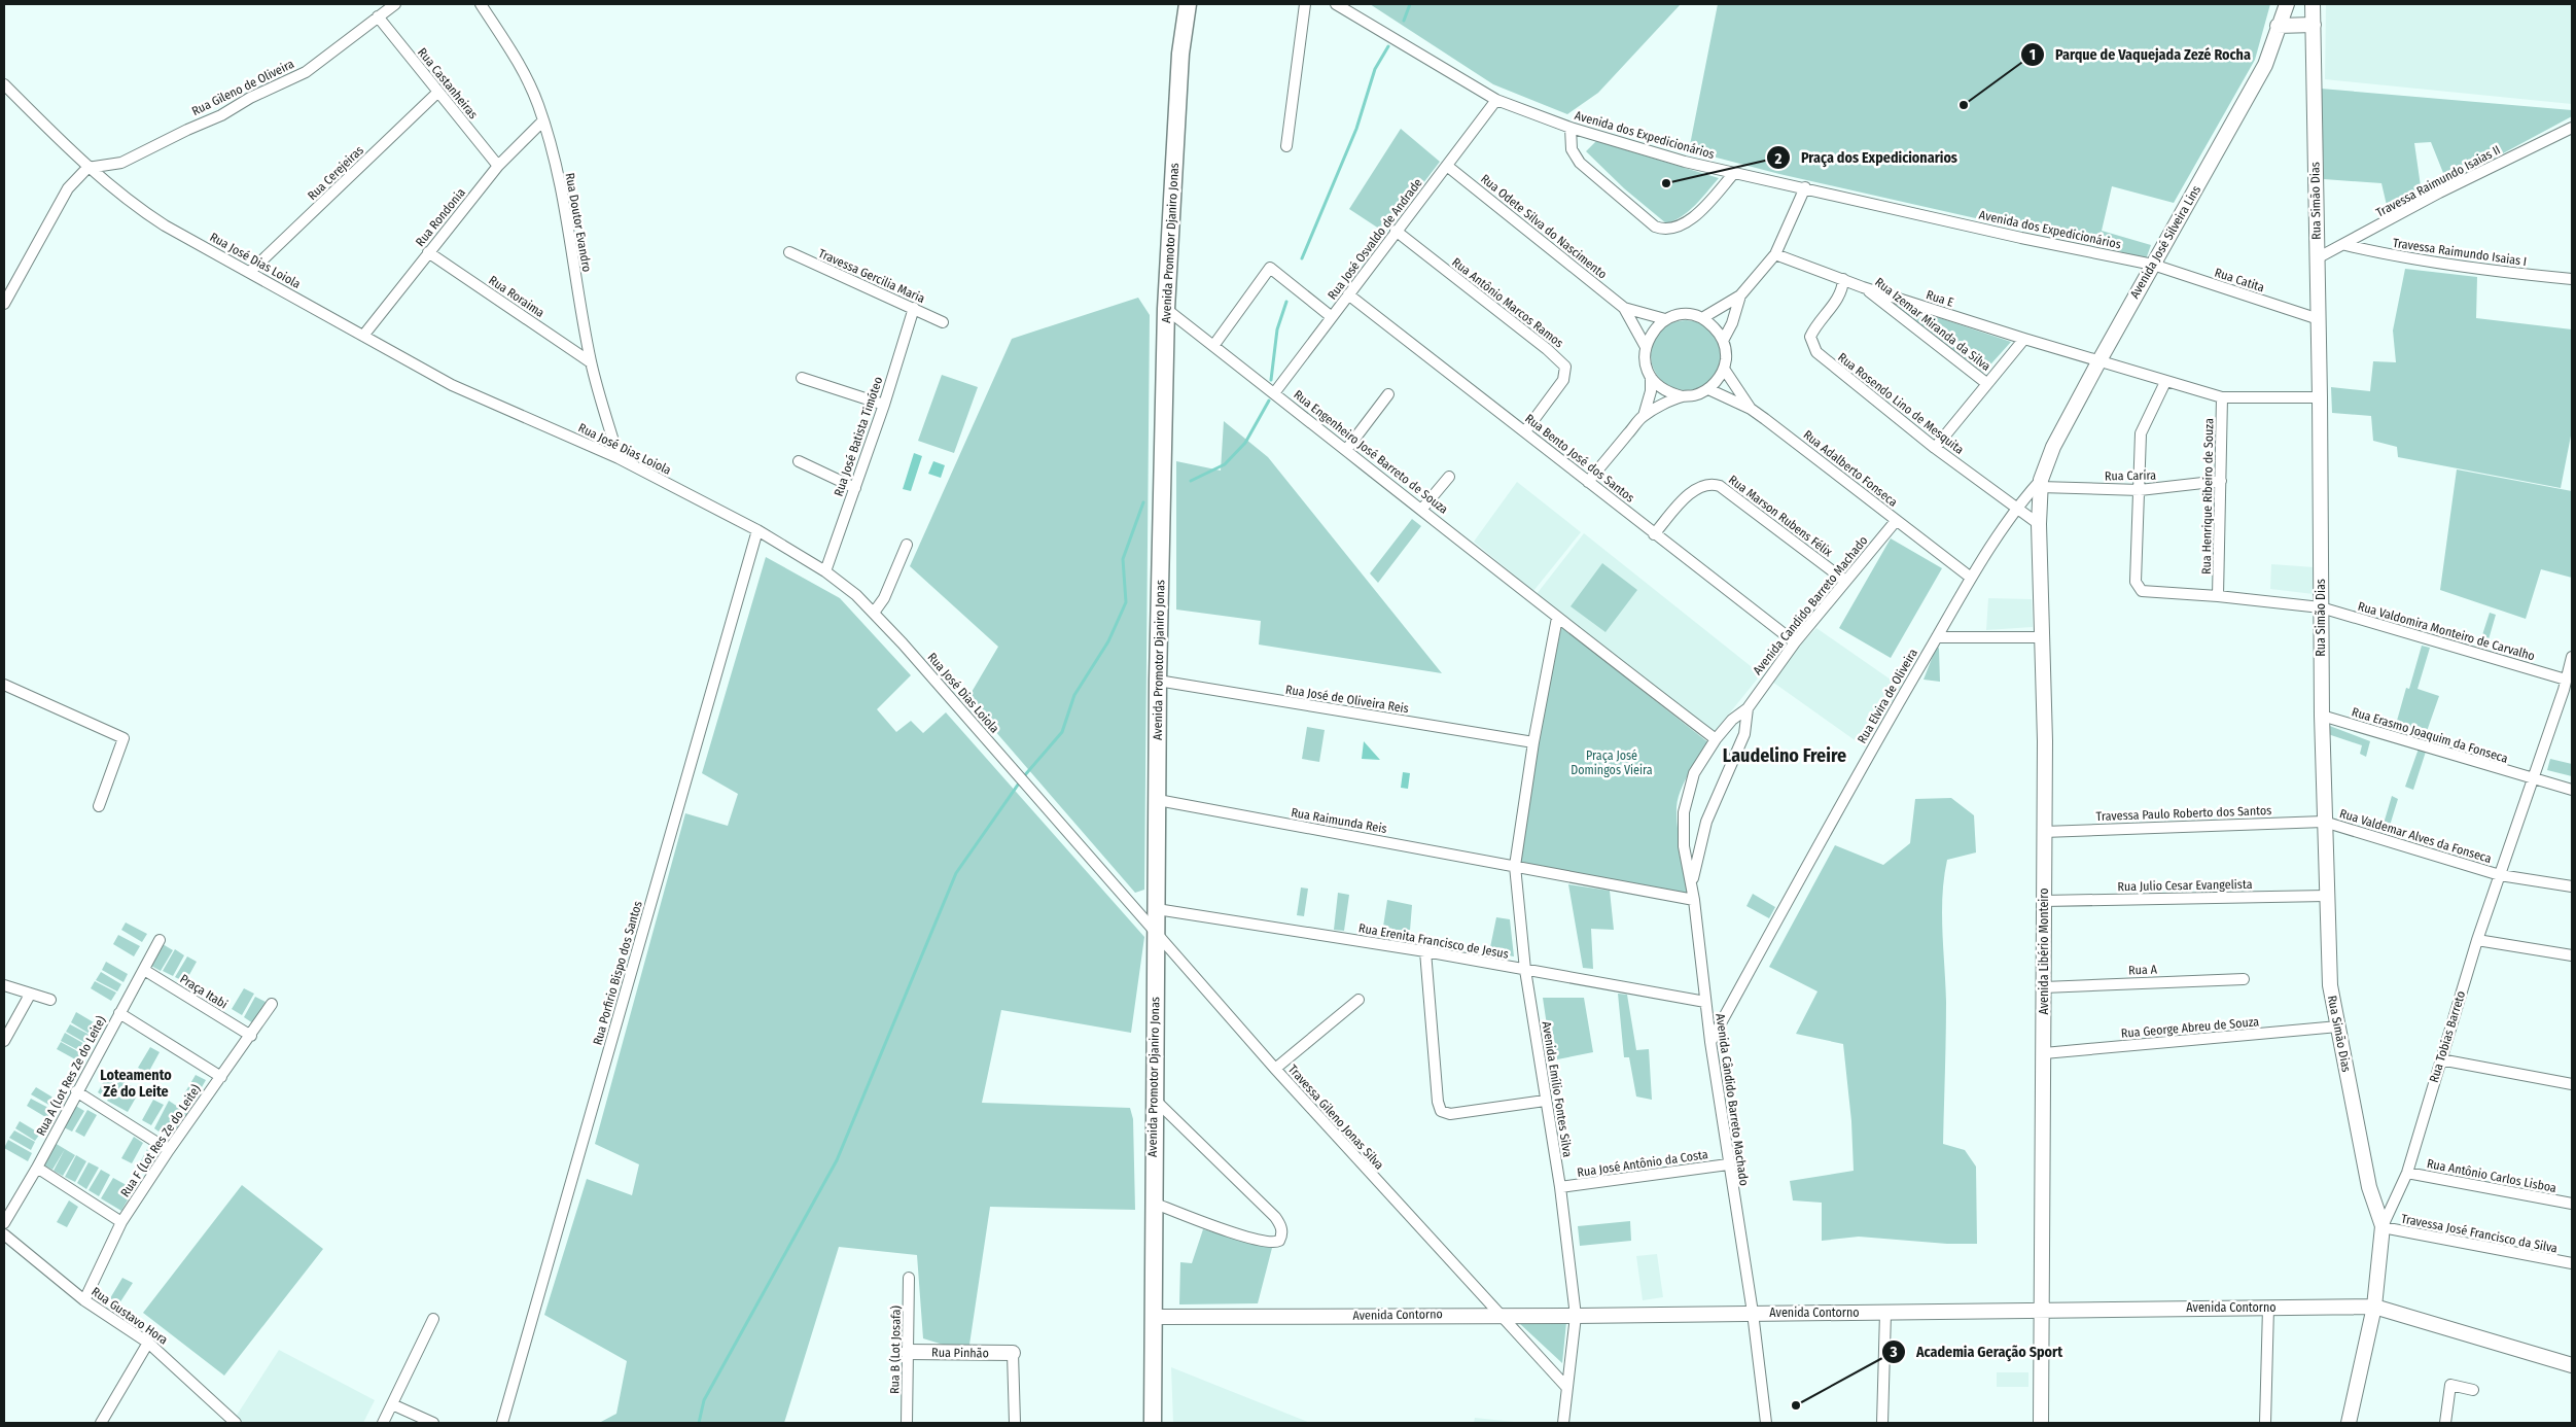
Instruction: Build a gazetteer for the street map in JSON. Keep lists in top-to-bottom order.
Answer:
{
  "streets": {
    "main road": [
      "Rua Simão Dias",
      "Avenida José Silveira Lins",
      "Avenida Promotor Djaniro Jonas",
      "Avenida Libério Monteiro",
      "Rua Tobias Barreto",
      "Avenida Contorno",
      "Rua Pinhão"
    ],
    "street": [
      "Rua Castanheiras",
      "Rua Gileno de Oliveira",
      "Avenida dos Expedicionários",
      "Rua Cerejeiras",
      "Travessa Raimundo Isaias II",
      "Rua Rondonia",
      "Rua Doutor Evandro",
      "Rua Odete Silva do Nascimento",
      "Rua José Osvaldo de Andrade",
      "Travessa Raimundo Isaias I",
      "Rua José Dias Loiola",
      "Travessa Gercilia Maria",
      "Rua Catita",
      "Rua Roraima",
      "Rua E",
      "Rua Antônio Marcos Ramos",
      "Rua Izemar Miranda da Silva",
      "Rua Rosendo Lino de Mesquita",
      "Rua José Batista Timóteo",
      "Rua Engenheiro José Barreto de Souza",
      "Rua Bento José dos Santos",
      "Rua Adalberto Fonseca",
      "Rua Carira",
      "Rua Henrique Ribeiro de Souza",
      "Rua Marson Rubens Félix",
      "Avenida Candido Barreto Machado",
      "Rua Valdomira Monteiro de Carvalho",
      "Rua Elvira de Oliveira",
      "Rua José de Oliveira Reis",
      "Rua Erasmo Joaquim da Fonseca",
      "Travessa Paulo Roberto dos Santos",
      "Rua Raimunda Reis",
      "Rua Valdemar Alves da Fonseca",
      "Rua Julio Cesar Evangelista",
      "Rua Erenita Francisco de Jesus",
      "Rua A",
      "Rua Porfirio Bispo dos Santos",
      "Praça Itabi",
      "Rua George Abreu de Souza",
      "Rua A (Lot Res Ze do Leite)",
      "Avenida Emílio Fontes Silva",
      "Avenida Cândido Barreto Machado",
      "Travessa Gileno Jonas Silva",
      "Rua F (Lot Res Ze do Leite)",
      "Rua José Antônio da Costa",
      "Rua Antônio Carlos Lisboa",
      "Travessa José Francisco da Silva",
      "Rua Gustavo Hora",
      "Rua B (Lot Josafa)"
    ]
  },
  "crossings": [
    ["Rua Castanheiras", "Rua Gileno de Oliveira"],
    ["Rua Castanheiras", "Rua Cerejeiras"],
    ["Rua Castanheiras", "Rua Rondonia"],
    ["Rua Gileno de Oliveira", "Rua José Dias Loiola"],
    ["Avenida dos Expedicionários", "Rua José Osvaldo de Andrade"],
    ["Avenida dos Expedicionários", "Avenida José Silveira Lins"],
    ["Avenida dos Expedicionários", "Rua Catita"],
    ["Rua Cerejeiras", "Rua José Dias Loiola"],
    ["Travessa Raimundo Isaias II", "Rua Simão Dias"],
    ["Travessa Raimundo Isaias II", "Travessa Raimundo Isaias I"],
    ["Rua Simão Dias", "Rua Catita"],
    ["Rua Simão Dias", "Rua E"],
    ["Rua Simão Dias", "Rua Valdomira Monteiro de Carvalho"],
    ["Rua Simão Dias", "Rua Erasmo Joaquim da Fonseca"],
    ["Rua Simão Dias", "Travessa Paulo Roberto dos Santos"],
    ["Rua Simão Dias", "Rua Valdemar Alves da Fonseca"],
    ["Rua Simão Dias", "Rua Julio Cesar Evangelista"],
    ["Rua Simão Dias", "Rua George Abreu de Souza"],
    ["Rua Simão Dias", "Rua Tobias Barreto"],
    ["Rua Simão Dias", "Travessa José Francisco da Silva"],
    ["Rua Rondonia", "Rua Doutor Evandro"],
    ["Rua Rondonia", "Rua José Dias Loiola"],
    ["Rua Rondonia", "Rua Roraima"],
    ["Rua Doutor Evandro", "Rua José Dias Loiola"],
    ["Rua Doutor Evandro", "Rua Roraima"],
    ["Rua Odete Silva do Nascimento", "Rua José Osvaldo de Andrade"],
    ["Rua Odete Silva do Nascimento", "Rua Adalberto Fonseca"],
    ["Rua José Osvaldo de Andrade", "Rua Antônio Marcos Ramos"],
    ["Rua José Osvaldo de Andrade", "Rua Engenheiro José Barreto de Souza"],
    ["Rua José Osvaldo de Andrade", "Rua Bento José dos Santos"],
    ["Avenida José Silveira Lins", "Rua Catita"],
    ["Avenida José Silveira Lins", "Rua E"],
    ["Avenida José Silveira Lins", "Rua Carira"],
    ["Avenida José Silveira Lins", "Rua Elvira de Oliveira"],
    ["Avenida José Silveira Lins", "Avenida Libério Monteiro"],
    ["Avenida Promotor Djaniro Jonas", "Rua José Dias Loiola"],
    ["Avenida Promotor Djaniro Jonas", "Rua Engenheiro José Barreto de Souza"],
    ["Avenida Promotor Djaniro Jonas", "Rua José de Oliveira Reis"],
    ["Avenida Promotor Djaniro Jonas", "Rua Raimunda Reis"],
    ["Avenida Promotor Djaniro Jonas", "Rua Erenita Francisco de Jesus"],
    ["Avenida Promotor Djaniro Jonas", "Travessa Gileno Jonas Silva"],
    ["Avenida Promotor Djaniro Jonas", "Avenida Contorno"],
    ["Rua José Dias Loiola", "Rua José Batista Timóteo"],
    ["Rua José Dias Loiola", "Rua Porfirio Bispo dos Santos"],
    ["Rua José Dias Loiola", "Travessa Gileno Jonas Silva"],
    ["Travessa Gercilia Maria", "Rua José Batista Timóteo"],
    ["Rua E", "Rua Izemar Miranda da Silva"],
    ["Rua E", "Rua Rosendo Lino de Mesquita"],
    ["Rua E", "Rua Henrique Ribeiro de Souza"],
    ["Rua Antônio Marcos Ramos", "Rua Bento José dos Santos"],
    ["Rua Rosendo Lino de Mesquita", "Rua Elvira de Oliveira"],
    ["Rua Rosendo Lino de Mesquita", "Avenida Libério Monteiro"],
    ["Rua Bento José dos Santos", "Rua Marson Rubens Félix"],
    ["Rua Bento José dos Santos", "Avenida Candido Barreto Machado"],
    ["Rua Adalberto Fonseca", "Avenida Candido Barreto Machado"],
    ["Rua Adalberto Fonseca", "Rua Elvira de Oliveira"],
    ["Rua Carira", "Rua Henrique Ribeiro de Souza"],
    ["Rua Carira", "Rua Valdomira Monteiro de Carvalho"],
    ["Rua Carira", "Rua Elvira de Oliveira"],
    ["Rua Carira", "Avenida Libério Monteiro"],
    ["Rua Henrique Ribeiro de Souza", "Rua Valdomira Monteiro de Carvalho"],
    ["Rua Marson Rubens Félix", "Avenida Candido Barreto Machado"],
    ["Rua Valdomira Monteiro de Carvalho", "Rua Tobias Barreto"],
    ["Rua Elvira de Oliveira", "Avenida Libério Monteiro"],
    ["Rua Elvira de Oliveira", "Avenida Cândido Barreto Machado"],
    ["Rua Erasmo Joaquim da Fonseca", "Rua Tobias Barreto"],
    ["Travessa Paulo Roberto dos Santos", "Rua Valdemar Alves da Fonseca"],
    ["Travessa Paulo Roberto dos Santos", "Avenida Libério Monteiro"],
    ["Rua Raimunda Reis", "Avenida Emílio Fontes Silva"],
    ["Rua Valdemar Alves da Fonseca", "Rua Tobias Barreto"],
    ["Rua Julio Cesar Evangelista", "Avenida Libério Monteiro"],
    ["Rua Erenita Francisco de Jesus", "Avenida Emílio Fontes Silva"],
    ["Rua Erenita Francisco de Jesus", "Avenida Cândido Barreto Machado"],
    ["Avenida Libério Monteiro", "Rua A"],
    ["Avenida Libério Monteiro", "Rua George Abreu de Souza"],
    ["Avenida Libério Monteiro", "Avenida Contorno"],
    ["Praça Itabi", "Rua A (Lot Res Ze do Leite)"],
    ["Praça Itabi", "Rua F (Lot Res Ze do Leite)"],
    ["Rua Tobias Barreto", "Rua Antônio Carlos Lisboa"],
    ["Rua Tobias Barreto", "Travessa José Francisco da Silva"],
    ["Rua Tobias Barreto", "Avenida Contorno"],
    ["Avenida Emílio Fontes Silva", "Travessa Gileno Jonas Silva"],
    ["Avenida Emílio Fontes Silva", "Rua José Antônio da Costa"],
    ["Avenida Emílio Fontes Silva", "Avenida Contorno"],
    ["Avenida Cândido Barreto Machado", "Rua José Antônio da Costa"],
    ["Avenida Cândido Barreto Machado", "Avenida Contorno"],
    ["Travessa Gileno Jonas Silva", "Avenida Contorno"],
    ["Rua F (Lot Res Ze do Leite)", "Rua Gustavo Hora"],
    ["Rua B (Lot Josafa)", "Rua Pinhão"]
  ],
  "districts": ["Laudelino Freire", "Loteamento Zé do Leite"],
  "parks": ["Praça José Domingos Vieira"],
  "places": ["Parque de Vaquejada Zezé Rocha", "Praça dos Expedicionarios", "Academia Geração Sport"]
}
